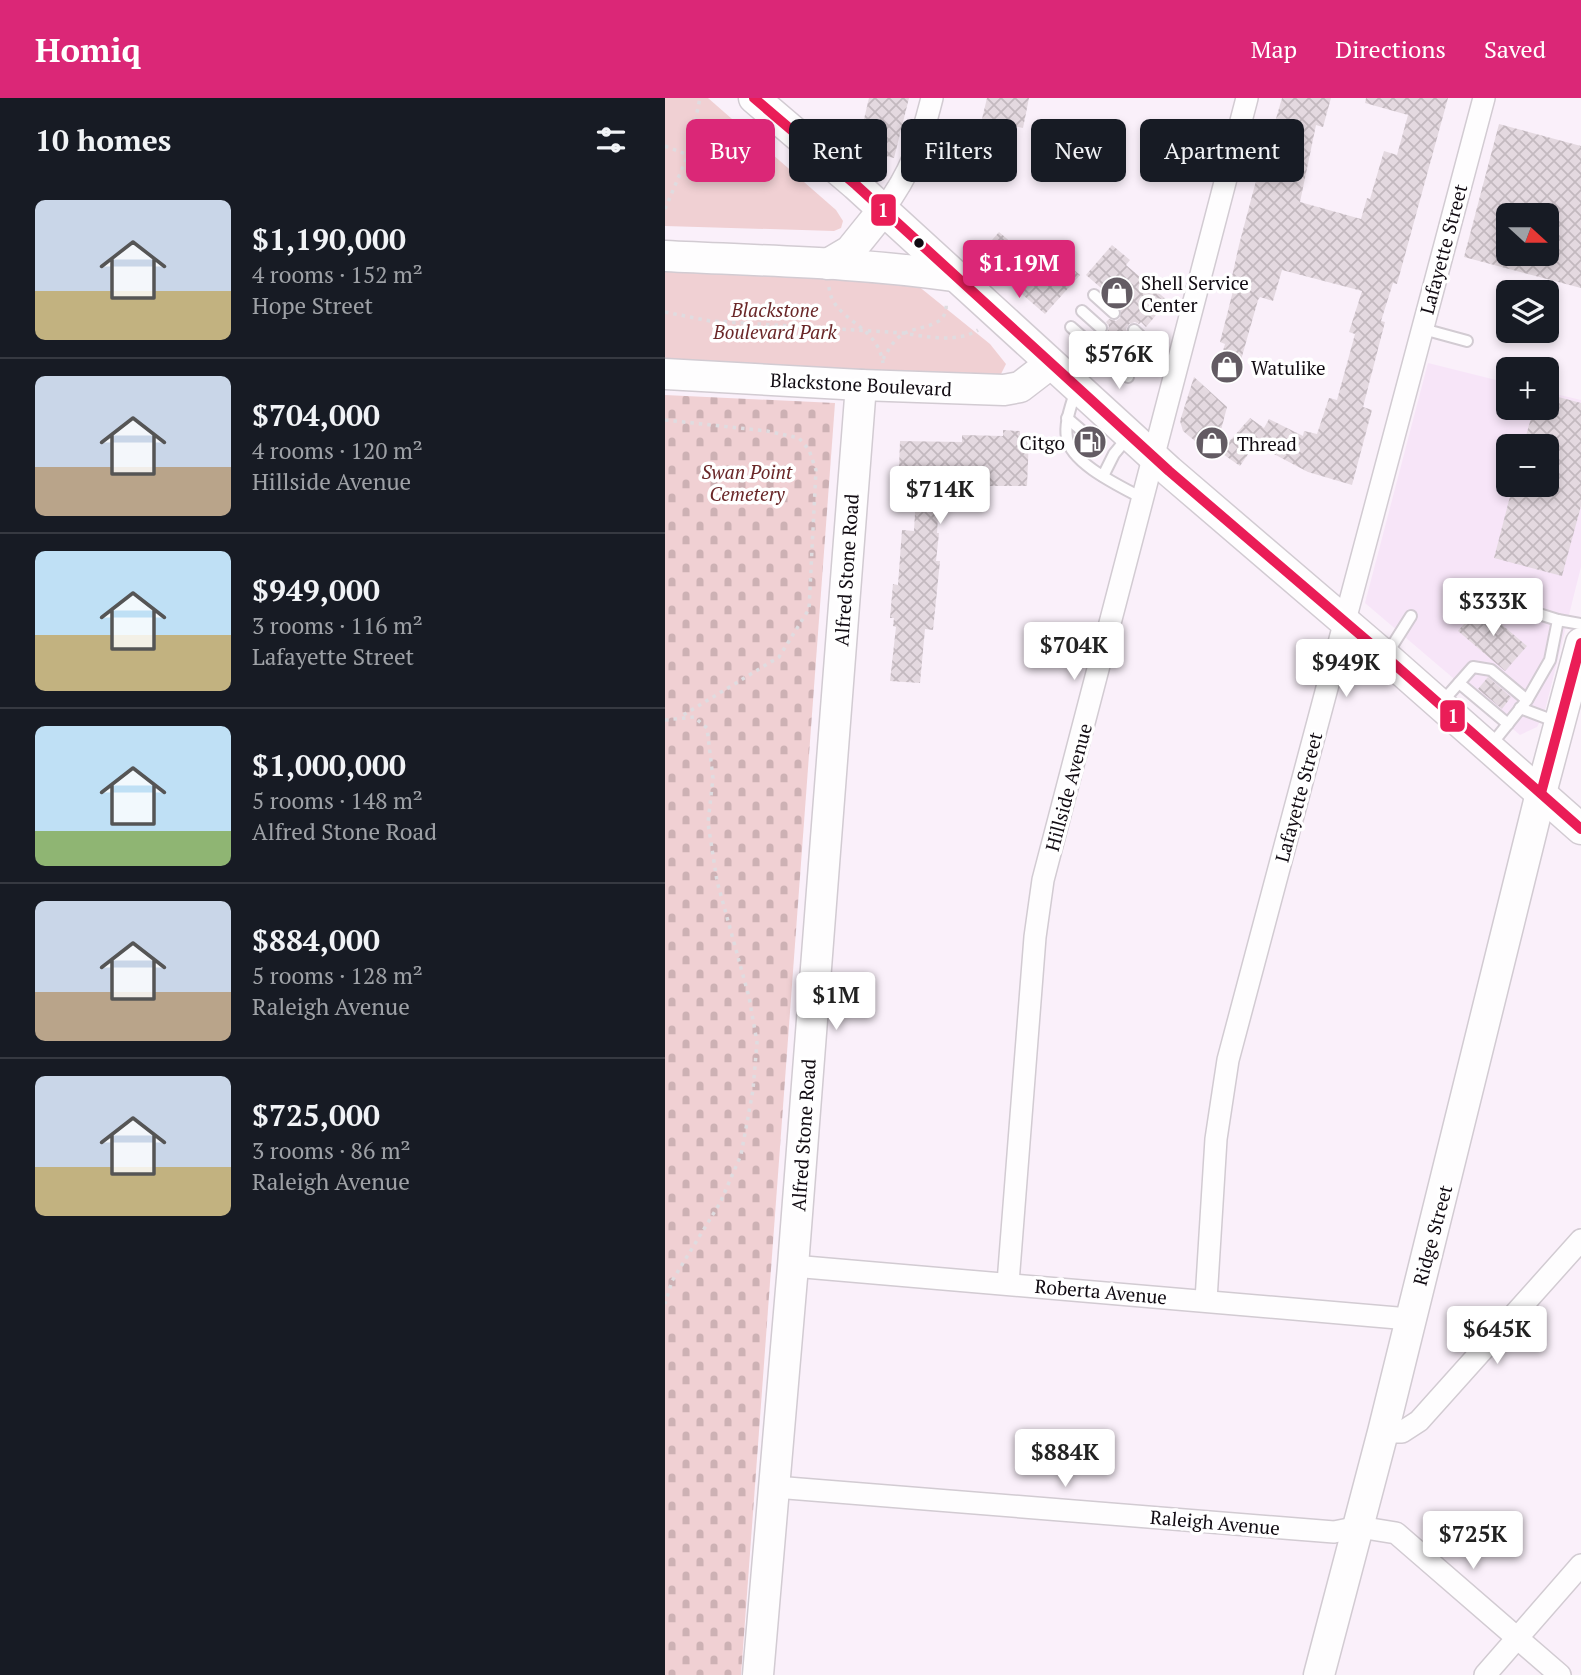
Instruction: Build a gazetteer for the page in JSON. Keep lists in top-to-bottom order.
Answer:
{
  "streets": {
    "street": [
      "Lafayette Street",
      "Blackstone Boulevard",
      "Alfred Stone Road",
      "Hillside Avenue",
      "Ridge Street",
      "Roberta Avenue",
      "Raleigh Avenue"
    ]
  },
  "crossings": [
    ["Lafayette Street", "Roberta Avenue"],
    ["Blackstone Boulevard", "Alfred Stone Road"],
    ["Alfred Stone Road", "Roberta Avenue"],
    ["Alfred Stone Road", "Raleigh Avenue"],
    ["Hillside Avenue", "Roberta Avenue"],
    ["Ridge Street", "Roberta Avenue"],
    ["Ridge Street", "Raleigh Avenue"]
  ],
  "parks": ["Blackstone Boulevard Park", "Swan Point Cemetery"],
  "places": {
    "shop": ["Shell Service Center", "Watulike", "Thread"],
    "fuel station": ["Citgo"]
  },
  "lines": ["transit line 1"],
  "north": "right",
  "page": {
    "header": "Homiq",
    "nav": ["Map", "Directions", "Saved"],
    "heading": "10 homes",
    "chip": [
      "Buy",
      "Rent",
      "Filters",
      "New",
      "Apartment"
    ],
    "list": [
      {
        "name": "$1,190,000",
        "note": "4 rooms · 152 m² · Hope Street"
      },
      {
        "name": "$704,000",
        "note": "4 rooms · 120 m² · Hillside Avenue"
      },
      {
        "name": "$949,000",
        "note": "3 rooms · 116 m² · Lafayette Street"
      },
      {
        "name": "$1,000,000",
        "note": "5 rooms · 148 m² · Alfred Stone Road"
      },
      {
        "name": "$884,000",
        "note": "5 rooms · 128 m² · Raleigh Avenue"
      },
      {
        "name": "$725,000",
        "note": "3 rooms · 86 m² · Raleigh Avenue"
      }
    ],
    "map_buttons": ["+", "−"],
    "price": [
      "$1.19M",
      "$576K",
      "$714K",
      "$333K",
      "$704K",
      "$949K",
      "$1M",
      "$645K",
      "$884K",
      "$725K"
    ]
  }
}
